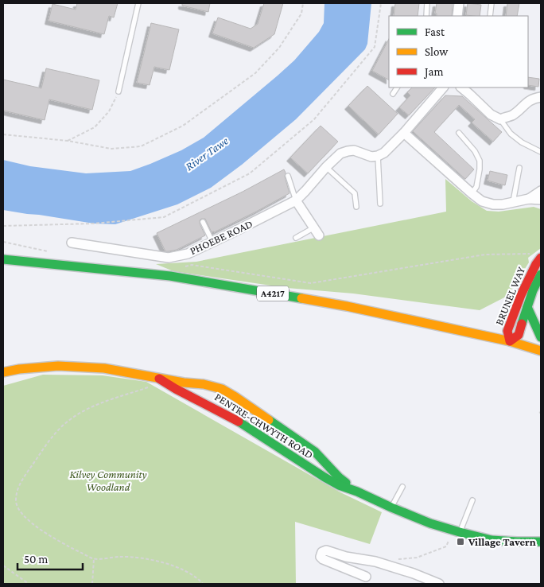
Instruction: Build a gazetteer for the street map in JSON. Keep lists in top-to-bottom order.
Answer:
{
  "streets": {
    "main road": ["A4217", "BRUNEL WAY", "PENTRE-CHWYTH ROAD"],
    "street": ["PHOEBE ROAD"]
  },
  "crossings": [
    ["A4217", "BRUNEL WAY"]
  ],
  "water": ["River Tawe"],
  "parks": ["Kilvey Community Woodland"],
  "places": {
    "transit": ["Village Tavern"]
  },
  "legend": ["Fast", "Slow", "Jam"],
  "scale_bar": "50 m"
}
